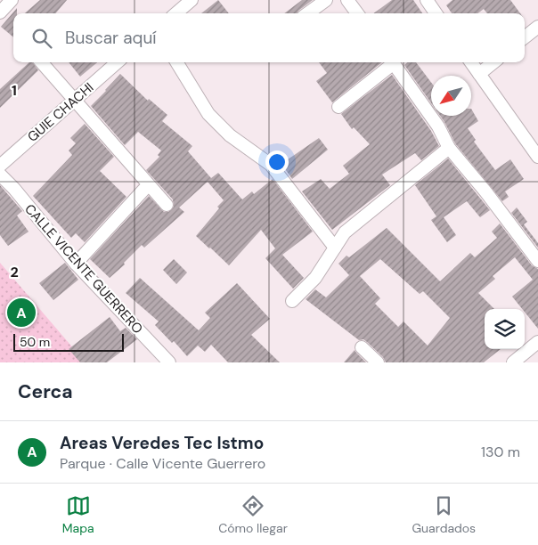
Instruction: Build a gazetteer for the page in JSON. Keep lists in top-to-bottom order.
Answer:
{
  "streets": {
    "street": ["GUIE CHACHI", "CALLE VICENTE GUERRERO"]
  },
  "scale_bar": "50 m",
  "north": "bottom left",
  "page": {
    "search": "Buscar aquí",
    "pins": "A",
    "scale": "50 m",
    "heading": "Cerca",
    "list": [
      {
        "mark": "A",
        "name": "Areas Veredes Tec Istmo",
        "note": "Parque · Calle Vicente Guerrero",
        "value": "130 m"
      }
    ],
    "nav": ["Mapa", "Cómo llegar", "Guardados"]
  },
  "grid": {
    "rows": ["1", "2"]
  }
}
